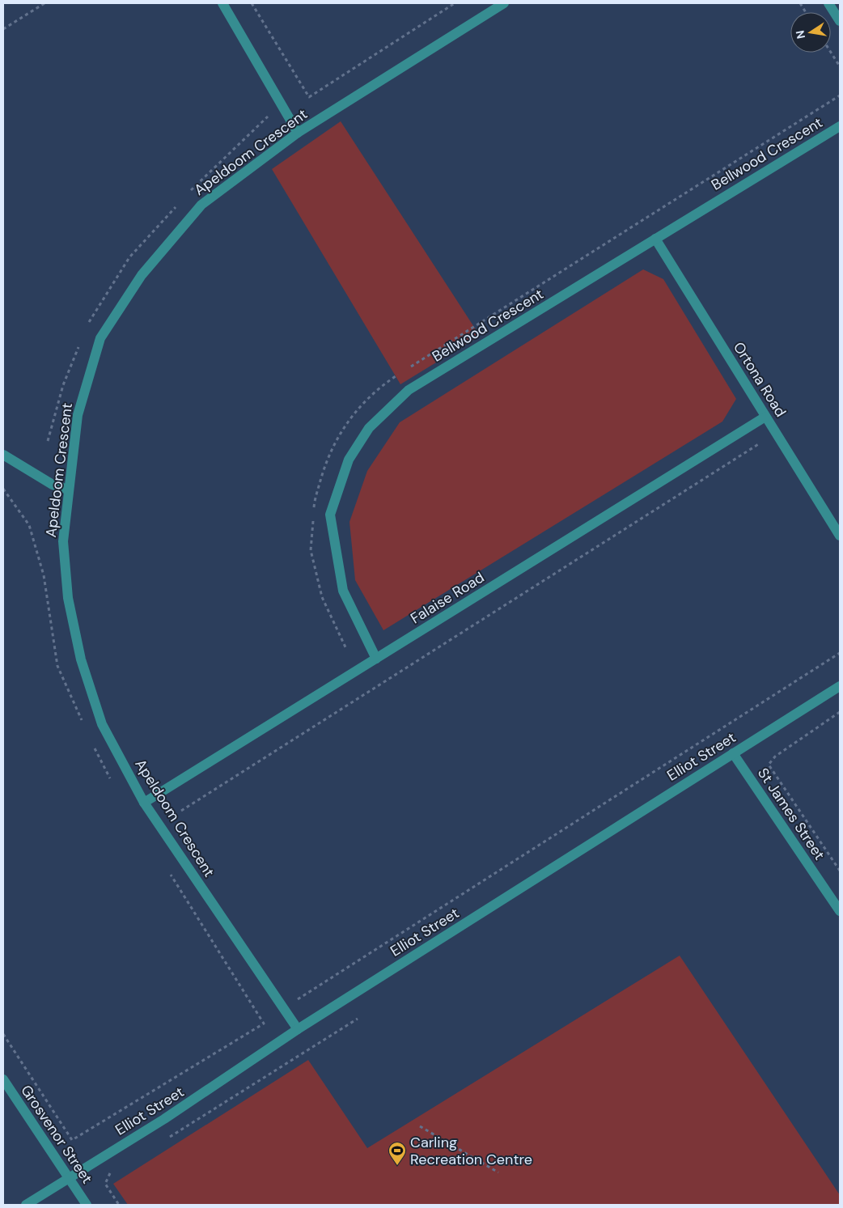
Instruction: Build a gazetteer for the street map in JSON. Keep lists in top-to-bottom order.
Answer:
{
  "streets": {
    "street": [
      "Apeldoom Crescent",
      "Bellwood Crescent",
      "Ortona Road",
      "Falaise Road",
      "Elliot Street",
      "St James Street",
      "Grosvenor Street"
    ]
  },
  "crossings": [
    ["Apeldoom Crescent", "Falaise Road"],
    ["Apeldoom Crescent", "Elliot Street"],
    ["Bellwood Crescent", "Ortona Road"],
    ["Bellwood Crescent", "Falaise Road"],
    ["Ortona Road", "Falaise Road"],
    ["Elliot Street", "St James Street"],
    ["Elliot Street", "Grosvenor Street"]
  ],
  "places": {
    "sports": ["Carling Recreation Centre"]
  },
  "north": "left"
}
